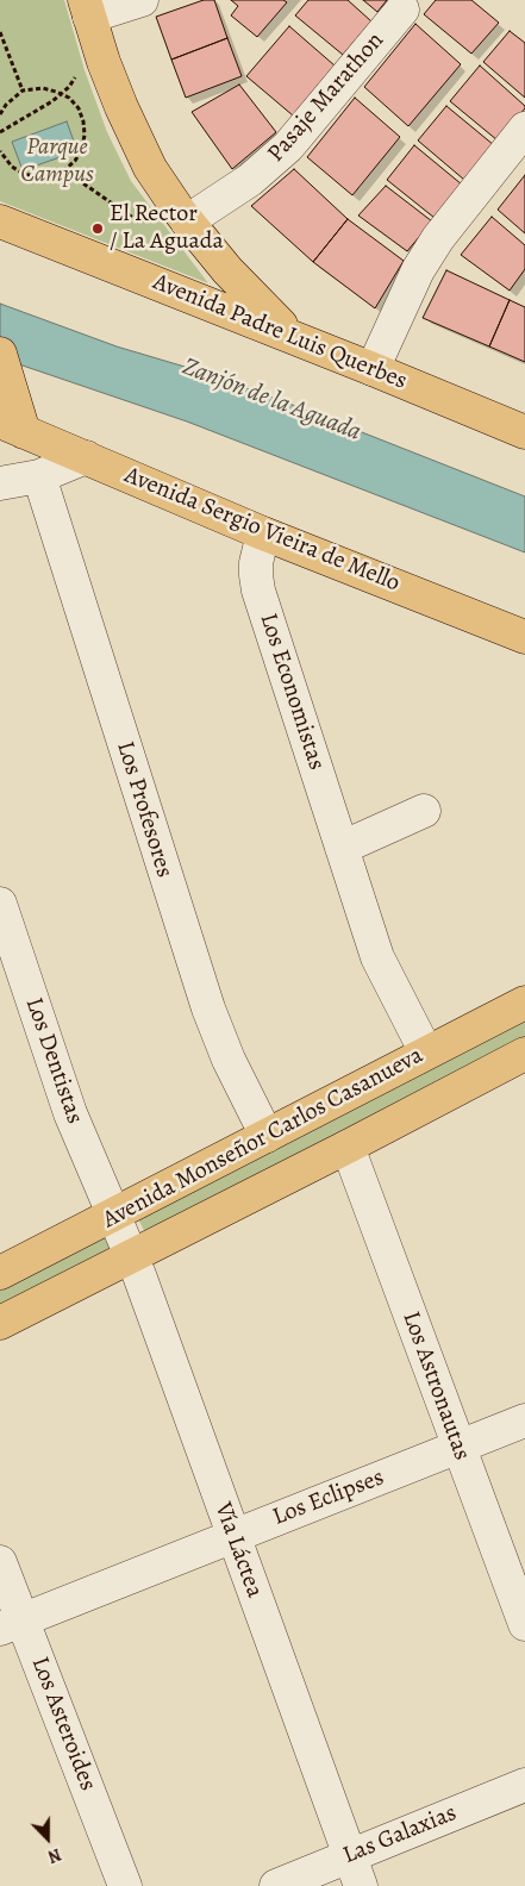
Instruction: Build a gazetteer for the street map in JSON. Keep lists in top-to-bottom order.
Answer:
{
  "streets": {
    "main road": ["Avenida Padre Luis Querbes", "Avenida Sergio Vieira de Mello", "Avenida Monseñor Carlos Casanueva"],
    "street": [
      "Pasaje Marathon",
      "Los Economistas",
      "Los Profesores",
      "Los Dentistas",
      "Los Astronautas",
      "Los Eclipses",
      "Vía Láctea",
      "Los Asteroides",
      "Las Galaxias"
    ]
  },
  "crossings": [
    ["Avenida Sergio Vieira de Mello", "Los Economistas"],
    ["Los Economistas", "Avenida Monseñor Carlos Casanueva"],
    ["Los Profesores", "Avenida Monseñor Carlos Casanueva"],
    ["Los Dentistas", "Avenida Monseñor Carlos Casanueva"],
    ["Los Dentistas", "Vía Láctea"],
    ["Avenida Monseñor Carlos Casanueva", "Los Astronautas"],
    ["Avenida Monseñor Carlos Casanueva", "Vía Láctea"],
    ["Los Astronautas", "Los Eclipses"],
    ["Los Eclipses", "Vía Láctea"],
    ["Los Eclipses", "Los Asteroides"],
    ["Vía Láctea", "Las Galaxias"]
  ],
  "water": ["Zanjón de la Aguada"],
  "parks": ["Parque Campus"],
  "places": ["El Rector / La Aguada"],
  "north": "bottom"
}
